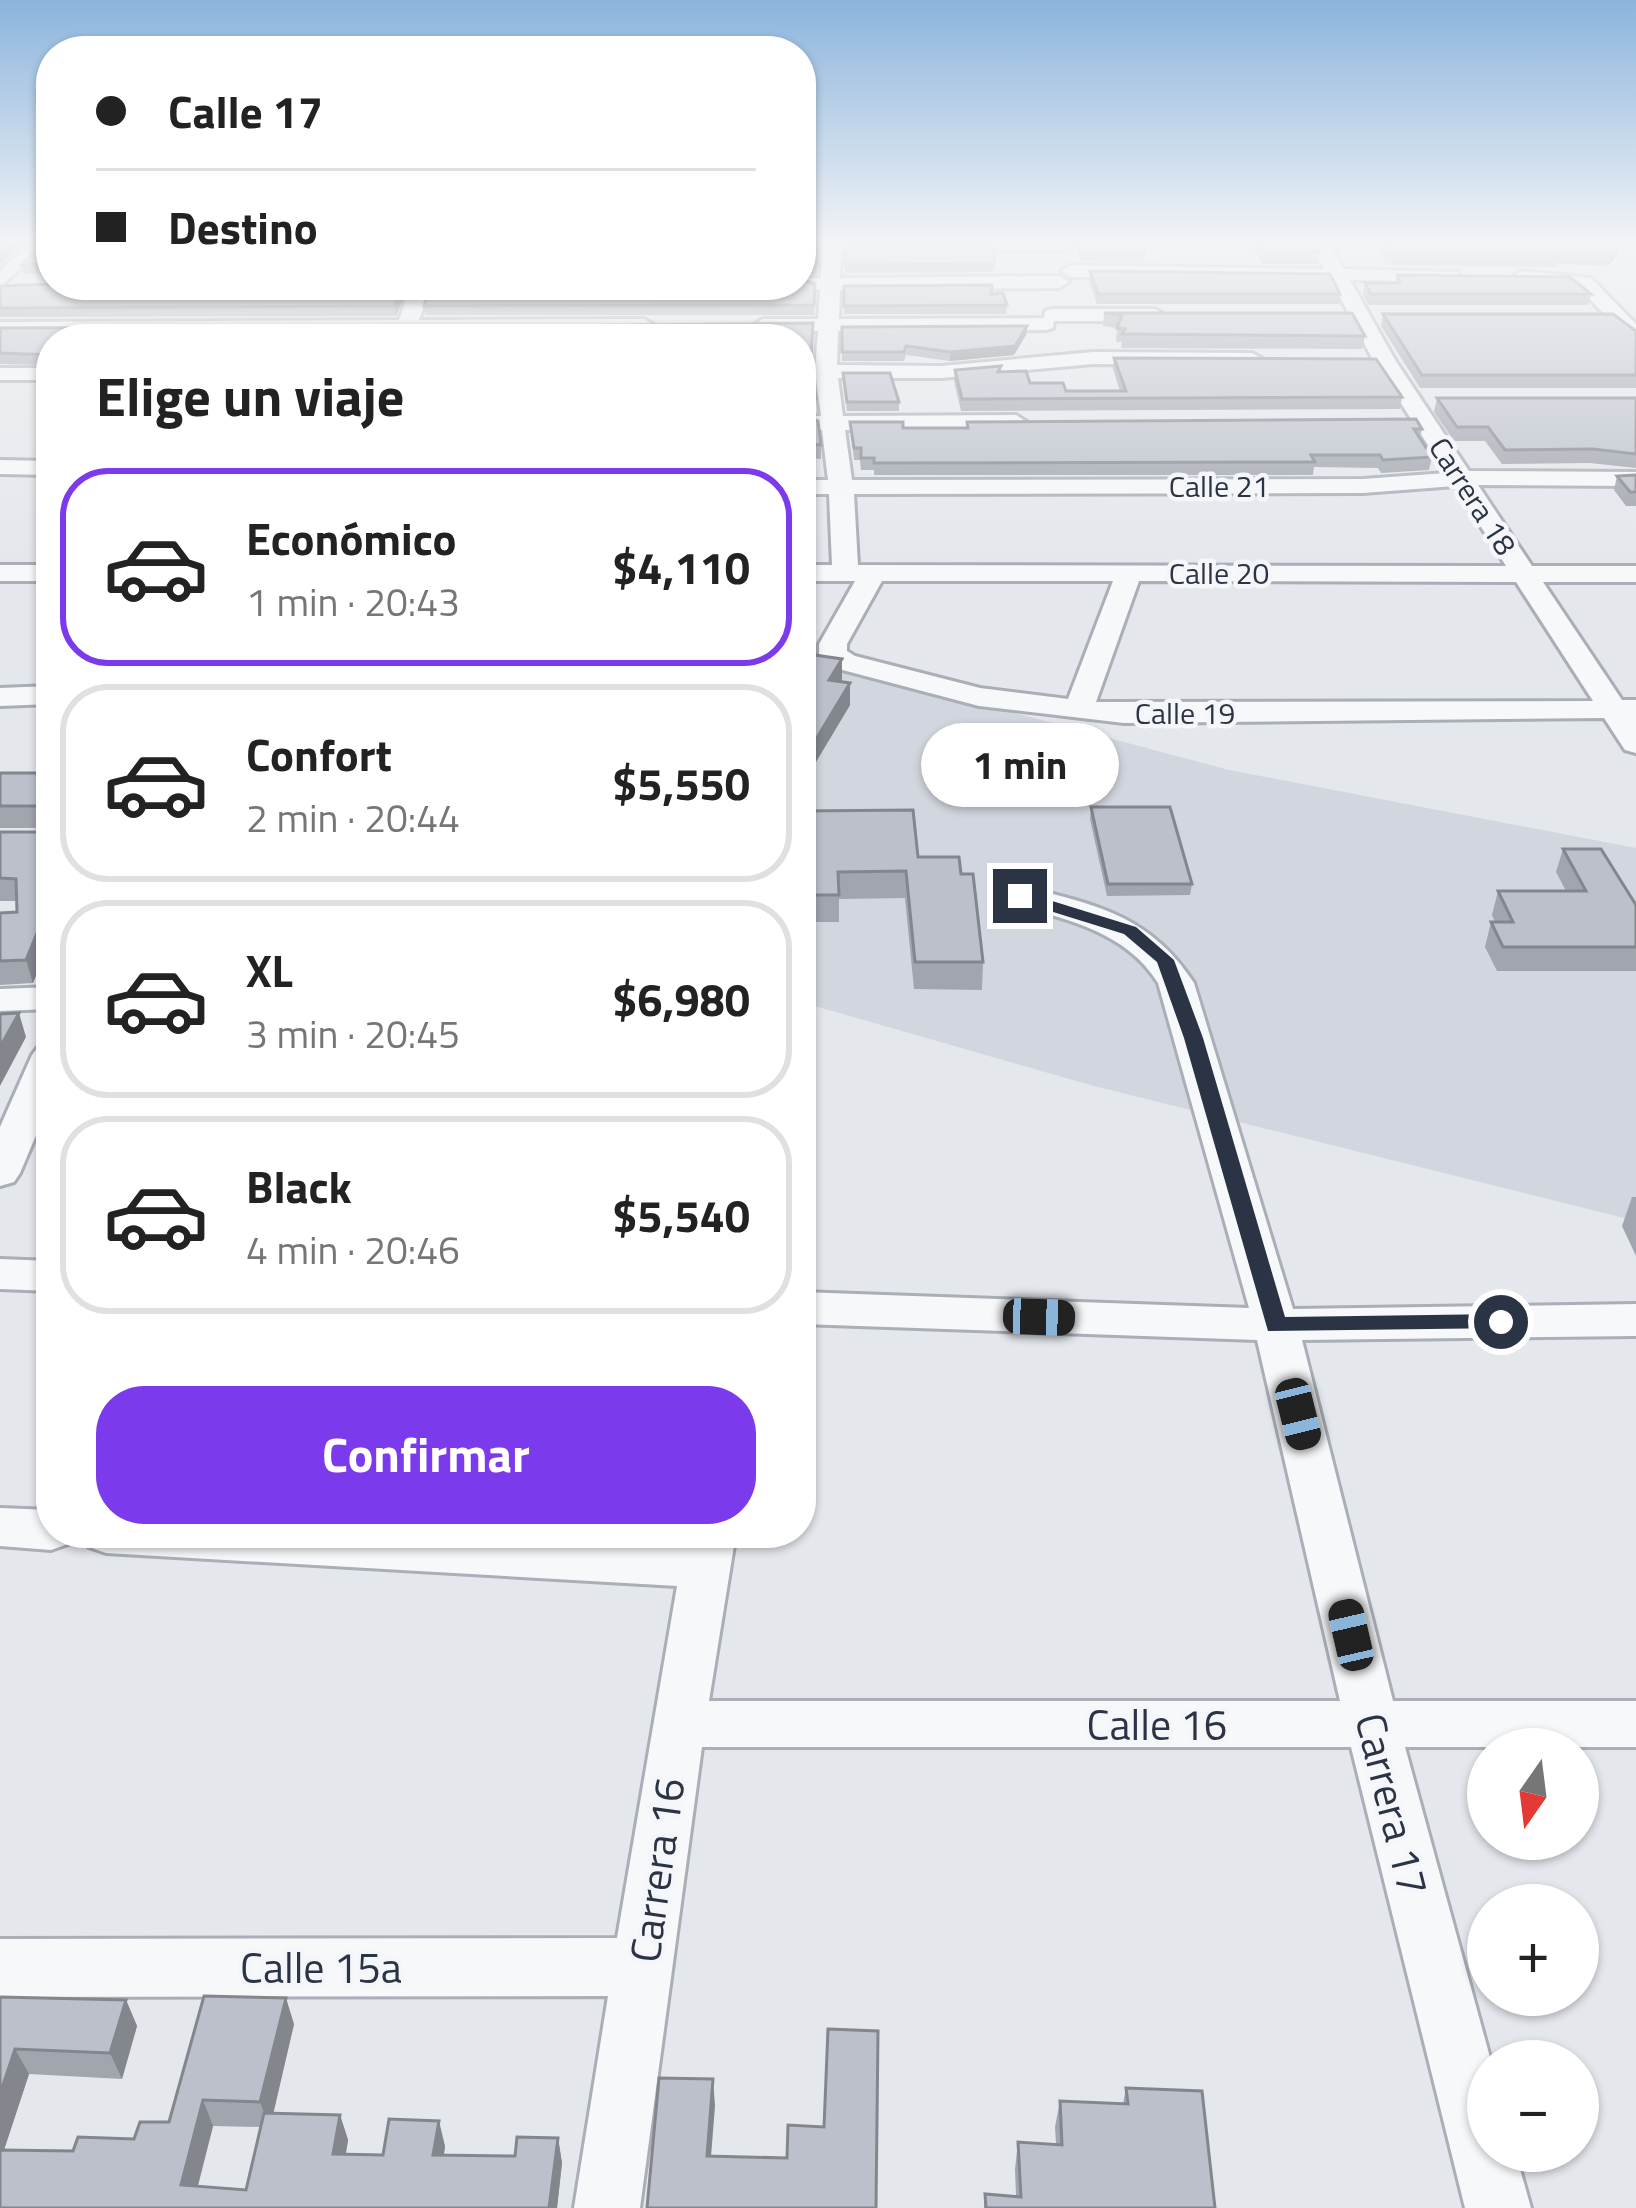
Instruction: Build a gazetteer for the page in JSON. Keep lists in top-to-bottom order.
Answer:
{
  "streets": {
    "street": [
      "Calle 21",
      "Carrera 18",
      "Calle 20",
      "Calle 19",
      "Calle 16",
      "Carrera 17",
      "Carrera 16",
      "Calle 15a"
    ]
  },
  "crossings": [
    ["Calle 21", "Carrera 18"],
    ["Carrera 18", "Calle 20"],
    ["Carrera 18", "Calle 19"],
    ["Calle 20", "Calle 19"],
    ["Calle 16", "Carrera 17"],
    ["Calle 16", "Carrera 16"],
    ["Carrera 16", "Calle 15a"]
  ],
  "north": "bottom",
  "page": {
    "banner": ["Calle 17", "Destino"],
    "heading": "Elige un viaje",
    "list": [
      {
        "name": "Económico",
        "note": "1 min · 20:43",
        "value": "$4,110"
      },
      {
        "name": "Confort",
        "note": "2 min · 20:44",
        "value": "$5,550"
      },
      {
        "name": "XL",
        "note": "3 min · 20:45",
        "value": "$6,980"
      },
      {
        "name": "Black",
        "note": "4 min · 20:46",
        "value": "$5,540"
      }
    ],
    "bubble": "1 min",
    "buttons": "Confirmar",
    "map_buttons": ["+", "−"]
  }
}
